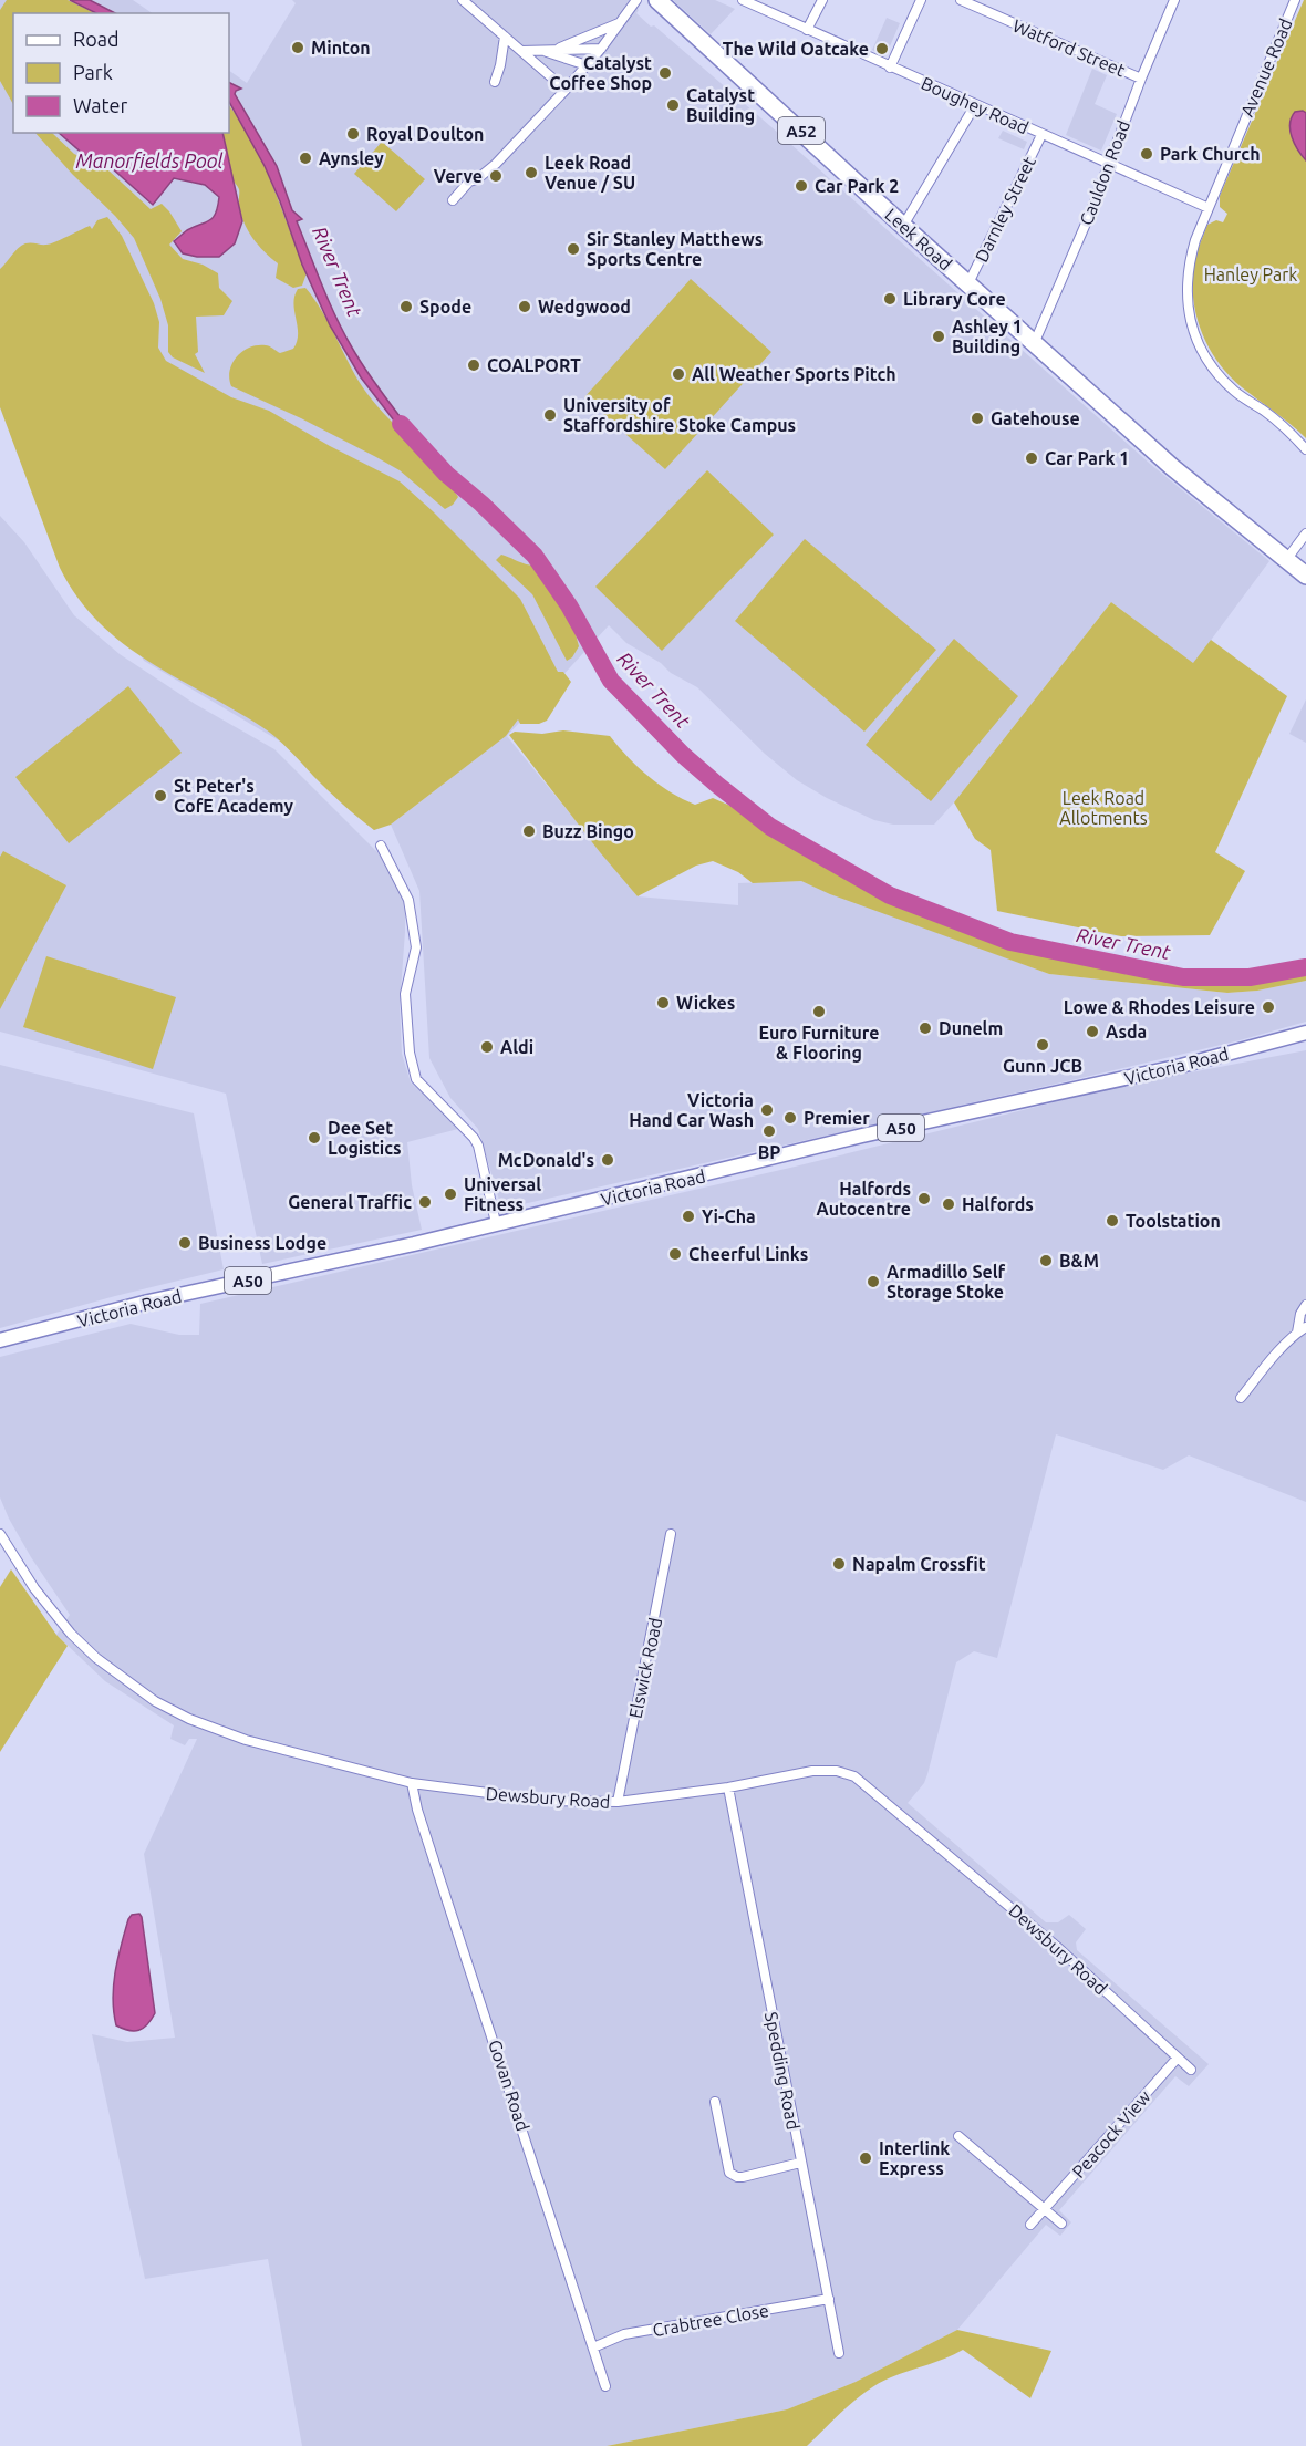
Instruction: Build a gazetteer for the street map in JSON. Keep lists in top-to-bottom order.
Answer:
{
  "streets": {
    "highway": ["A52", "Leek Road"],
    "main road": ["Victoria Road", "A50"],
    "street": [
      "Watford Street",
      "Avenue Road",
      "Boughey Road",
      "Cauldon Road",
      "Darnley Street",
      "Elswick Road",
      "Dewsbury Road",
      "Spedding Road",
      "Govan Road",
      "Peacock View",
      "Crabtree Close"
    ]
  },
  "crossings": [
    ["Watford Street", "Cauldon Road"],
    ["Avenue Road", "Boughey Road"],
    ["Boughey Road", "Cauldon Road"],
    ["Boughey Road", "Darnley Street"],
    ["Cauldon Road", "Leek Road"],
    ["Darnley Street", "Leek Road"],
    ["Elswick Road", "Dewsbury Road"],
    ["Dewsbury Road", "Spedding Road"],
    ["Dewsbury Road", "Govan Road"],
    ["Dewsbury Road", "Peacock View"],
    ["Spedding Road", "Crabtree Close"],
    ["Govan Road", "Crabtree Close"]
  ],
  "water": ["Manorfields Pool", "River Trent"],
  "parks": ["Hanley Park", "Leek Road Allotments"],
  "places": [
    "Minton",
    "The Wild Oatcake",
    "Catalyst Coffee Shop",
    "Catalyst Building",
    "Royal Doulton",
    "Park Church",
    "Aynsley",
    "Leek Road Venue / SU",
    "Verve",
    "Car Park 2",
    "Sir Stanley Matthews Sports Centre",
    "Library Core",
    "Spode",
    "Wedgwood",
    "Ashley 1 Building",
    "COALPORT",
    "All Weather Sports Pitch",
    "University of Staffordshire Stoke Campus",
    "Gatehouse",
    "Car Park 1",
    "St Peter's CofE Academy",
    "Buzz Bingo",
    "Wickes",
    "Lowe & Rhodes Leisure",
    "Euro Furniture & Flooring",
    "Dunelm",
    "Asda",
    "Gunn JCB",
    "Aldi",
    "Victoria Hand Car Wash",
    "Premier",
    "BP",
    "Dee Set Logistics",
    "McDonald's",
    "Universal Fitness",
    "Halfords Autocentre",
    "General Traffic",
    "Halfords",
    "Yi-Cha",
    "Toolstation",
    "Business Lodge",
    "Cheerful Links",
    "B&M",
    "Armadillo Self Storage Stoke",
    "Napalm Crossfit",
    "Interlink Express"
  ],
  "legend": ["Road", "Park", "Water"]
}
